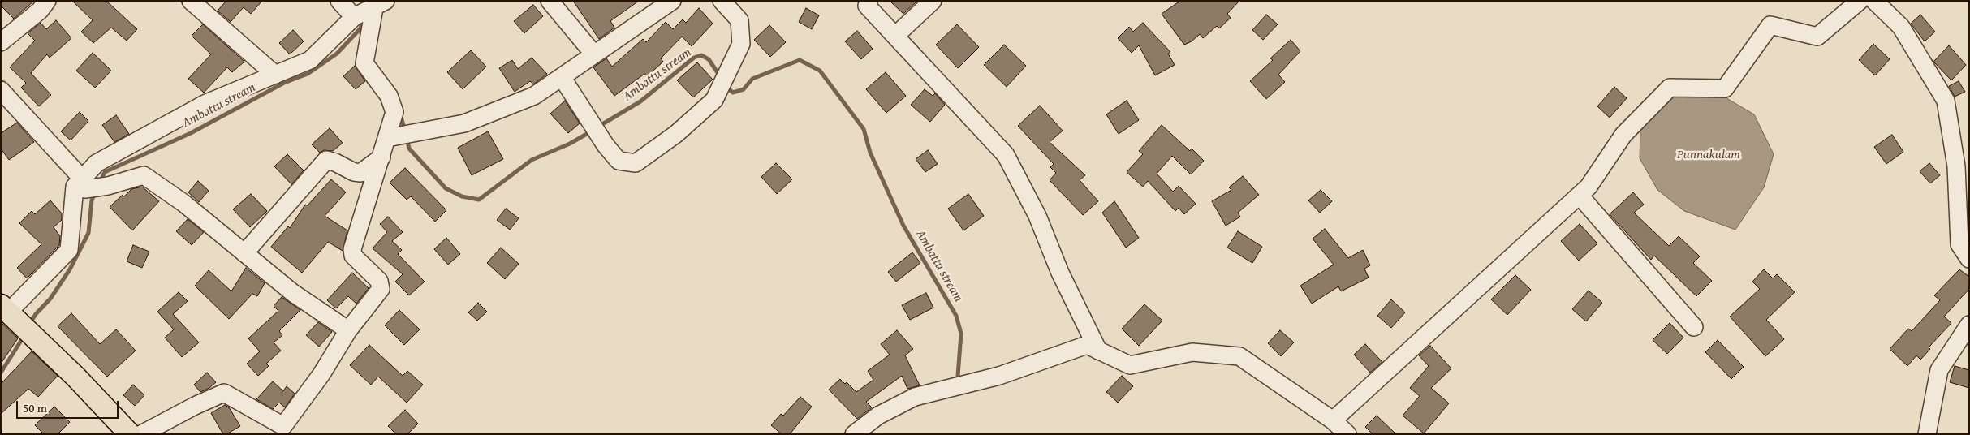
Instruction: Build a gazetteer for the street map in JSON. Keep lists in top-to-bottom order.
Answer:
{
  "water": ["Ambattu stream", "Punnakulam"],
  "scale_bar": "50 m"
}
